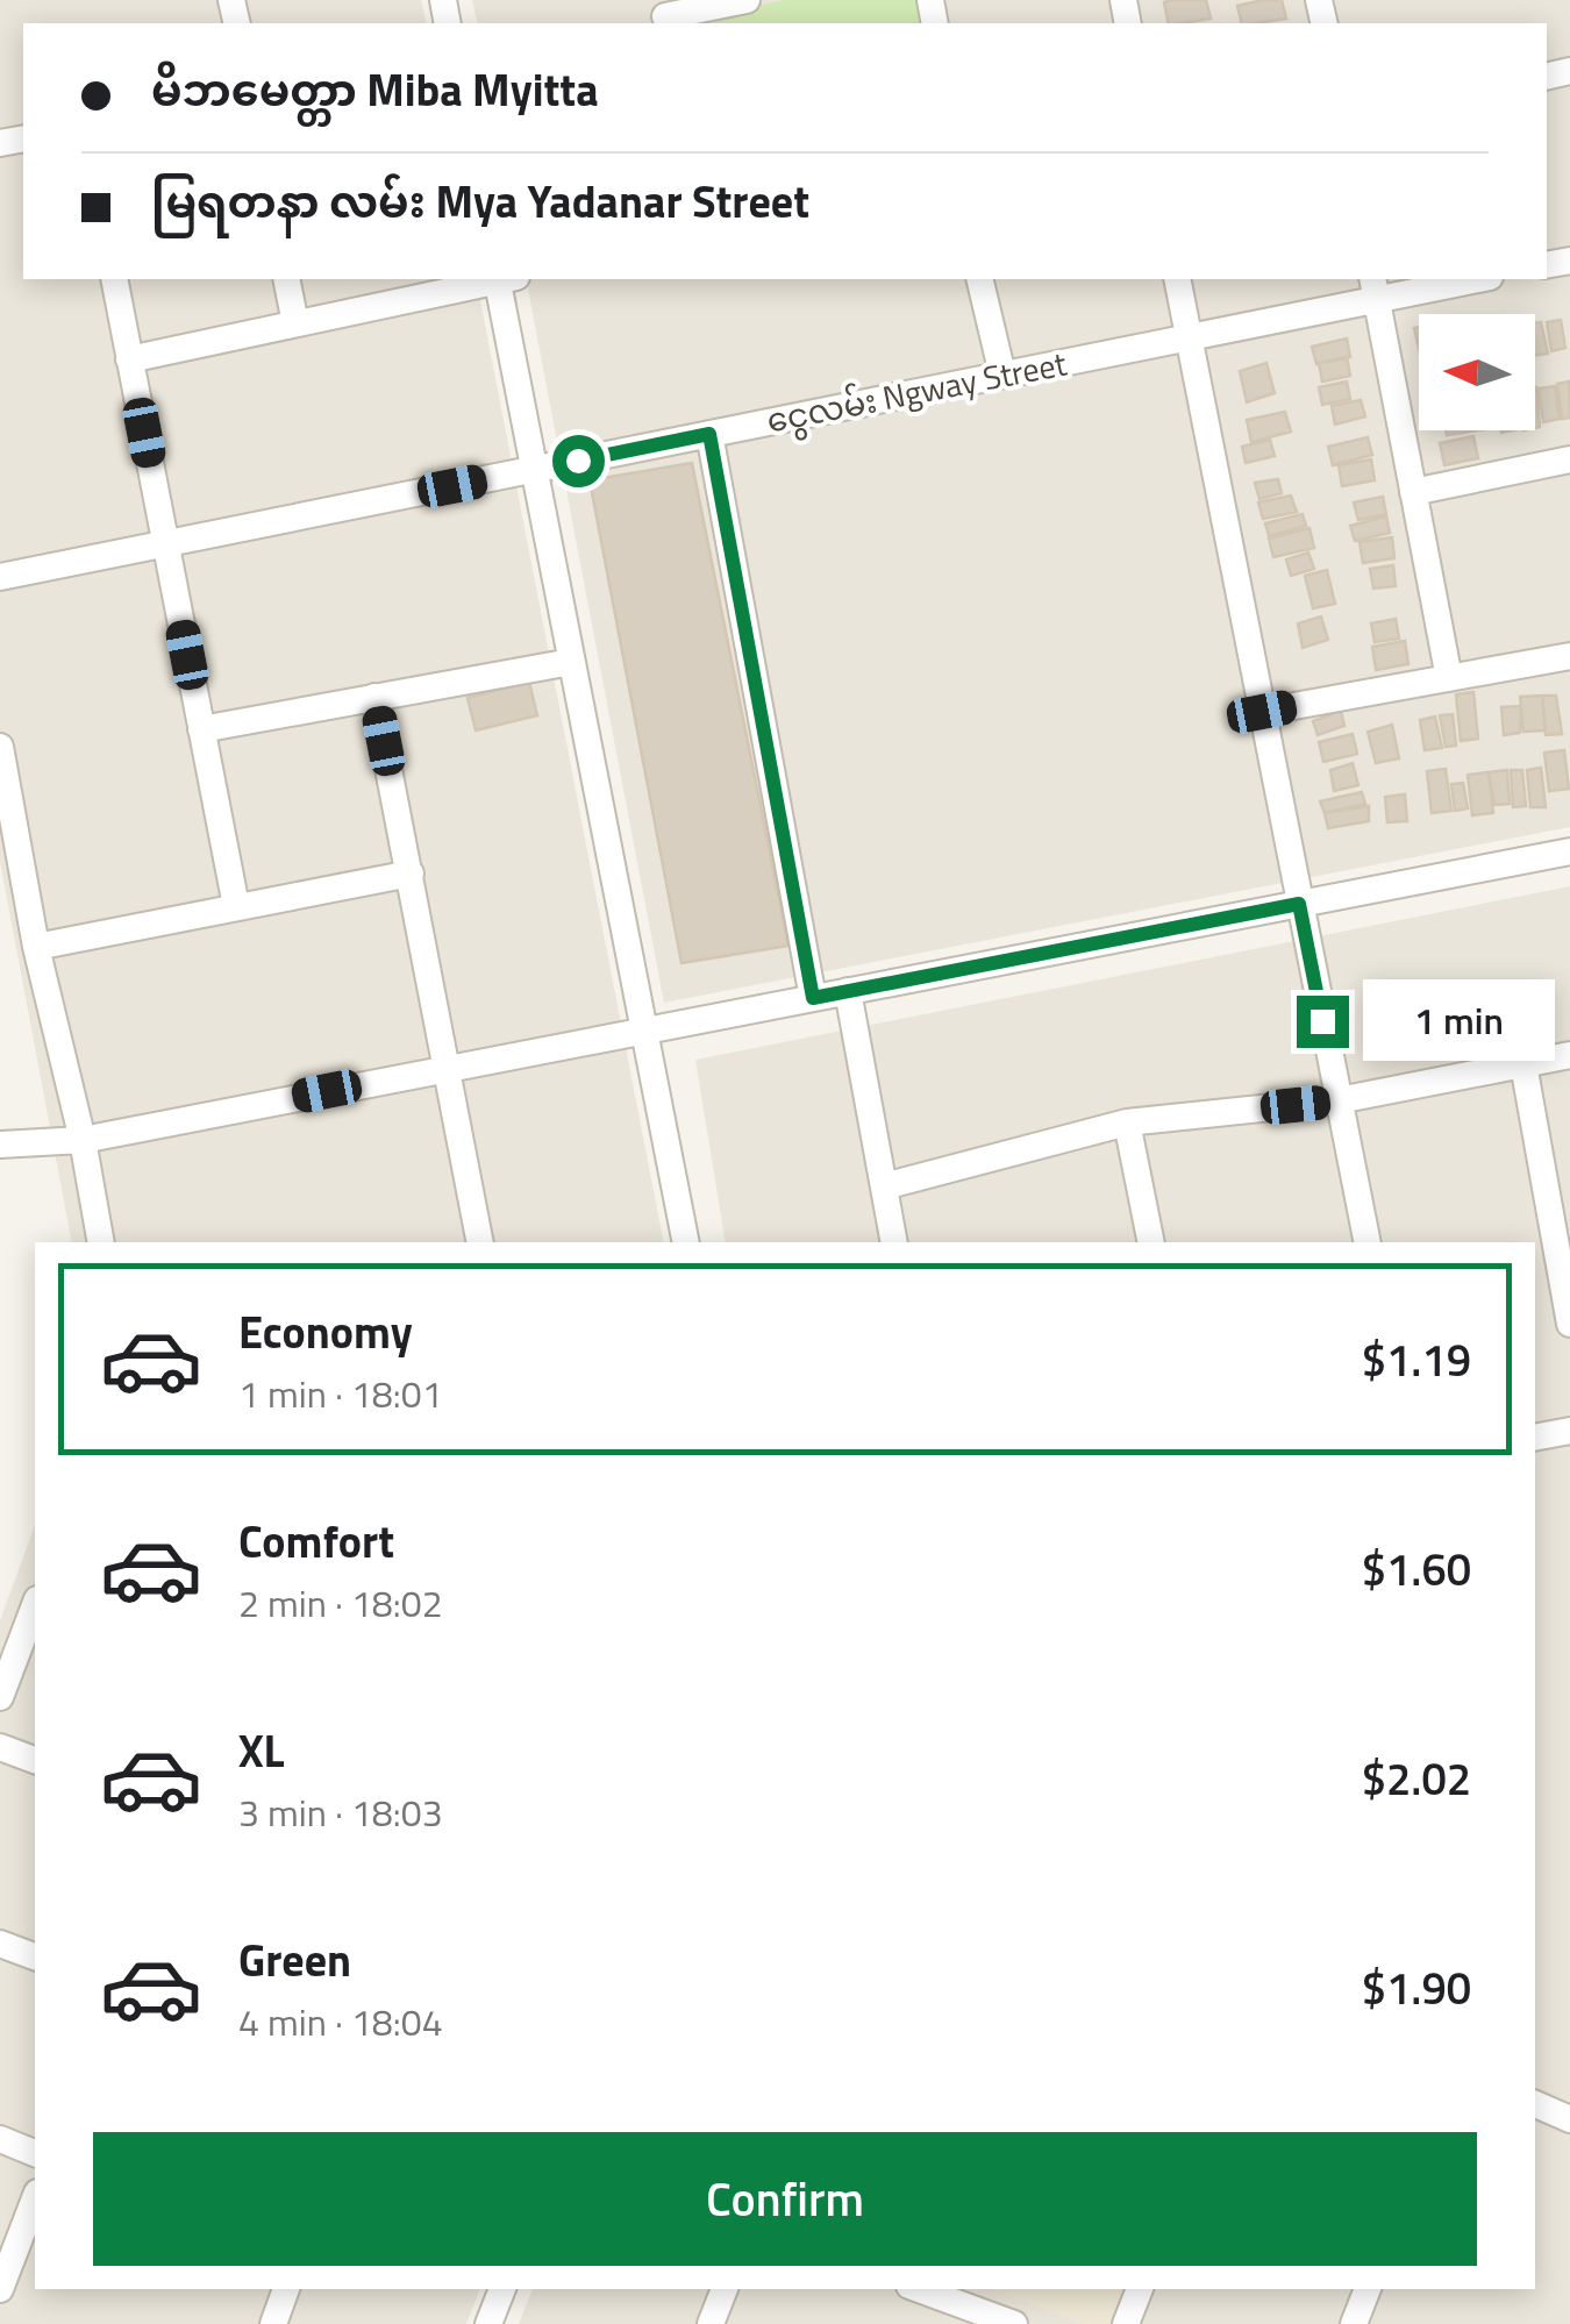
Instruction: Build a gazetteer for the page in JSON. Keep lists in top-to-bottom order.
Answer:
{
  "streets": {
    "street": ["ငွေလမ်း Ngway Street"]
  },
  "north": "left",
  "page": {
    "banner": ["မိဘမေတ္တာ Miba Myitta", "မြရတနာ လမ်း Mya Yadanar Street"],
    "bubble": "1 min",
    "list": [
      {
        "name": "Economy",
        "note": "1 min · 18:01",
        "value": "$1.19"
      },
      {
        "name": "Comfort",
        "note": "2 min · 18:02",
        "value": "$1.60"
      },
      {
        "name": "XL",
        "note": "3 min · 18:03",
        "value": "$2.02"
      },
      {
        "name": "Green",
        "note": "4 min · 18:04",
        "value": "$1.90"
      }
    ],
    "buttons": "Confirm"
  }
}
